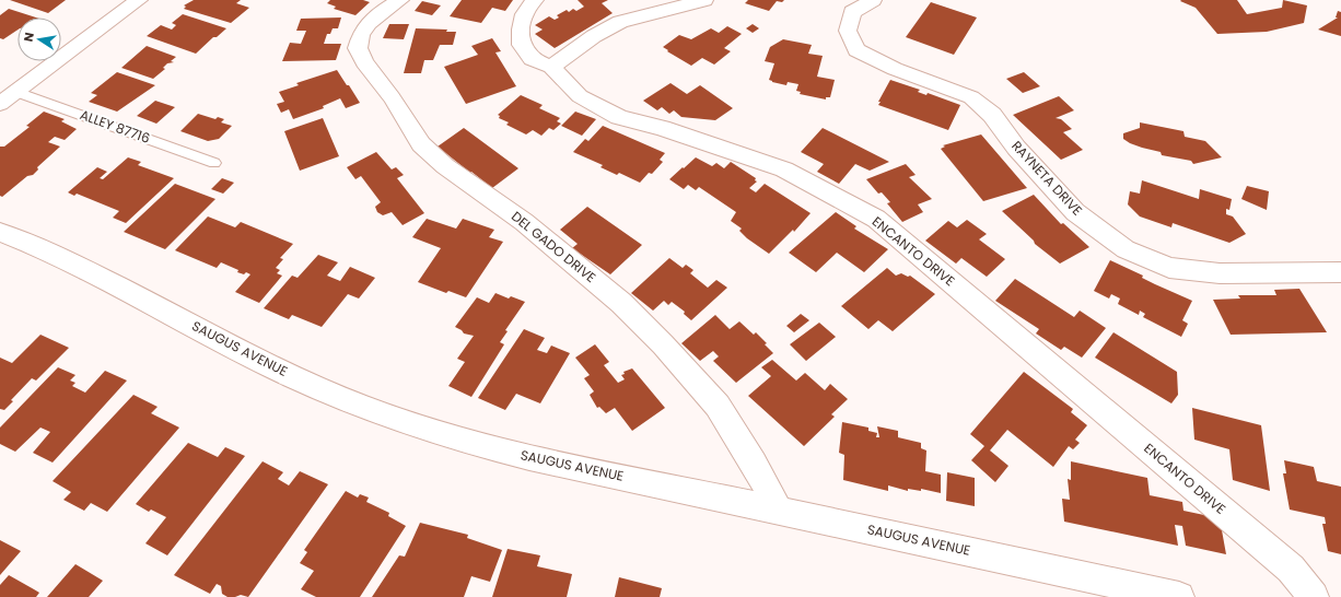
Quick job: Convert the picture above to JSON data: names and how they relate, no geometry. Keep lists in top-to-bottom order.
{
  "streets": {
    "street": [
      "RAYNETA DRIVE",
      "DEL GADO DRIVE",
      "ENCANTO DRIVE",
      "SAUGUS AVENUE"
    ],
    "lane": ["ALLEY 87716"]
  },
  "crossings": [
    ["DEL GADO DRIVE", "SAUGUS AVENUE"]
  ],
  "north": "left"
}
